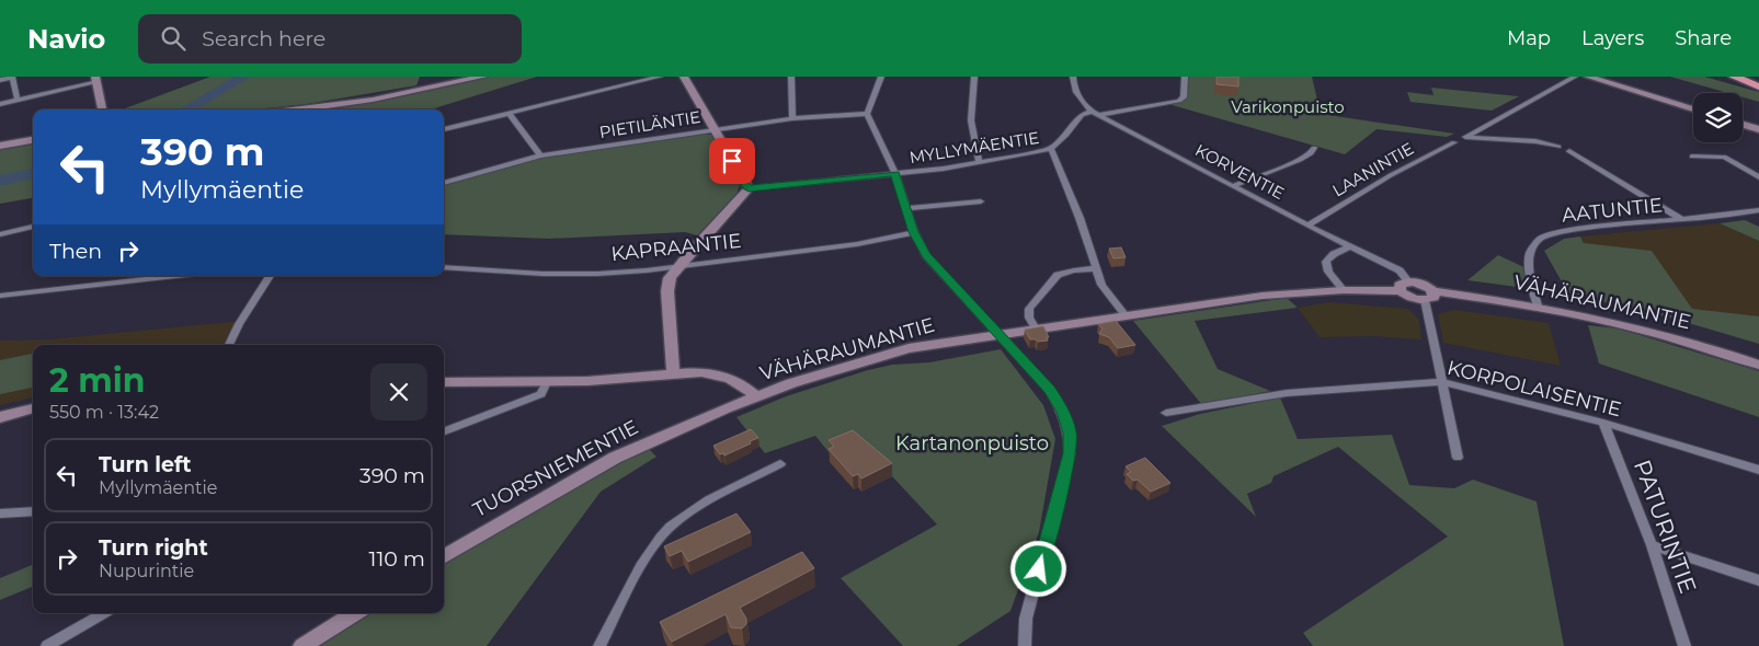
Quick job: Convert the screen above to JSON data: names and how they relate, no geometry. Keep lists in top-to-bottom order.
{
  "streets": {
    "main road": ["VÄHÄRAUMANTIE", "TUORSNIEMENTIE"],
    "street": [
      "PIETILÄNTIE",
      "MYLLYMÄENTIE",
      "LAANINTIE",
      "KORVENTIE",
      "AATUNTIE",
      "KAPRAANTIE",
      "KORPOLAISENTIE",
      "PATURINTIE"
    ]
  },
  "crossings": [
    ["MYLLYMÄENTIE", "KORVENTIE"],
    ["LAANINTIE", "KORVENTIE"],
    ["KORVENTIE", "VÄHÄRAUMANTIE"],
    ["AATUNTIE", "VÄHÄRAUMANTIE"],
    ["VÄHÄRAUMANTIE", "TUORSNIEMENTIE"],
    ["KORPOLAISENTIE", "PATURINTIE"]
  ],
  "parks": ["Varikonpuisto", "Kartanonpuisto"],
  "page": {
    "header": "Navio",
    "search": "Search here",
    "nav": ["Map", "Layers", "Share"],
    "turn": ["390 m", "Myllymäentie"],
    "then": "Then",
    "heading": ["2 min", "550 m · 13:42"],
    "list": [
      {
        "name": "Turn left",
        "note": "Myllymäentie",
        "value": "390 m"
      },
      {
        "name": "Turn right",
        "note": "Nupurintie",
        "value": "110 m"
      }
    ]
  }
}
